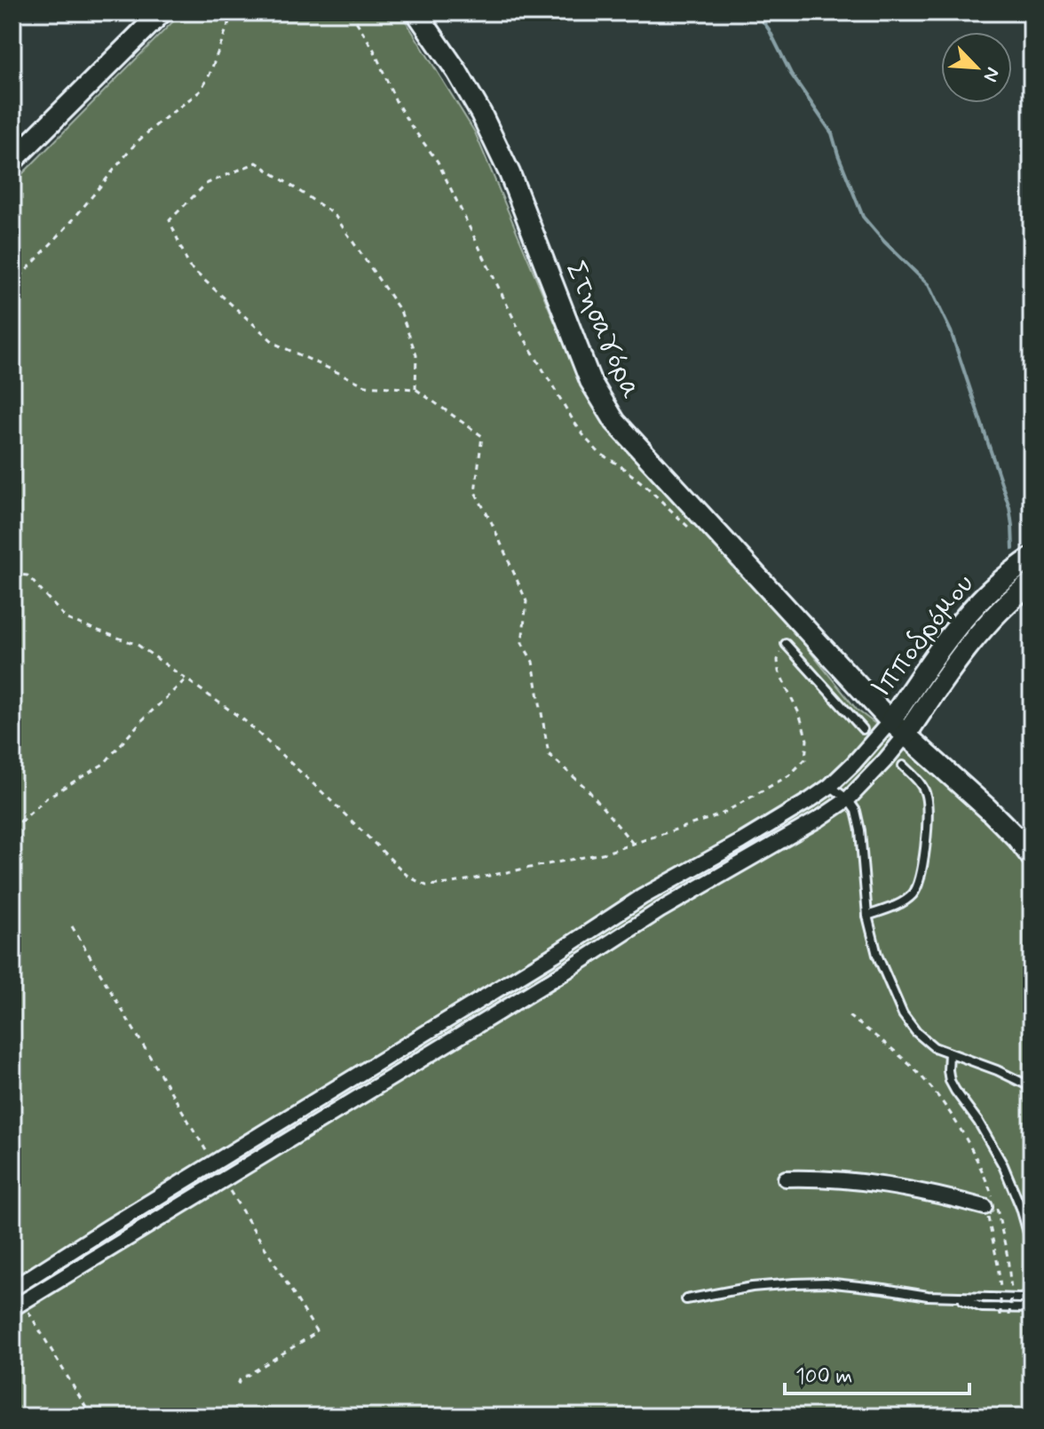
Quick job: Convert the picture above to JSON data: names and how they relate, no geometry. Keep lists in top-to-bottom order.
{
  "streets": {
    "street": ["Στησαγόρα", "Ιπποδρόμου"]
  },
  "crossings": [
    ["Στησαγόρα", "Ιπποδρόμου"]
  ],
  "scale_bar": "100 m",
  "north": "bottom right"
}
